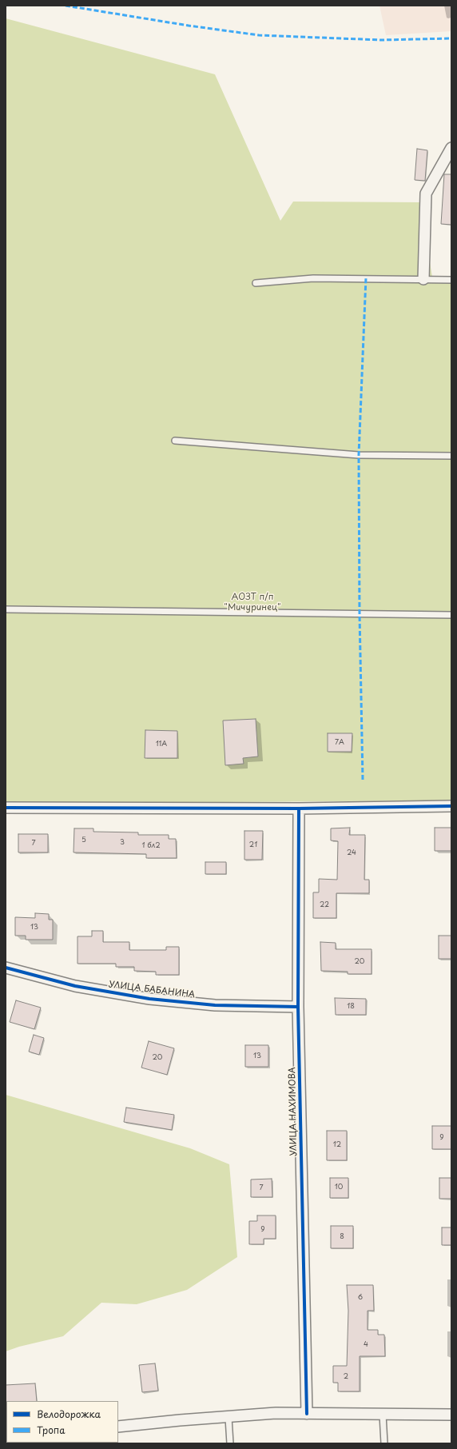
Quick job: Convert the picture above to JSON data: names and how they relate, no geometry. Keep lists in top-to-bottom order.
{
  "streets": {
    "street": ["УЛИЦА БАБАНИНА", "УЛИЦА НАХИМОВА"]
  },
  "crossings": [
    ["УЛИЦА БАБАНИНА", "УЛИЦА НАХИМОВА"]
  ],
  "parks": ["АОЗТ п/п \"Мичуринец\""],
  "house_numbers": [
    "7А",
    "11А",
    "5",
    "3",
    "7",
    "21",
    "1 бл2",
    "24",
    "22",
    "13",
    "20",
    "18",
    "13",
    "20",
    "9",
    "12",
    "10",
    "7",
    "9",
    "8",
    "6",
    "4",
    "2"
  ],
  "legend": ["Велодорожка", "Тропа"]
}
